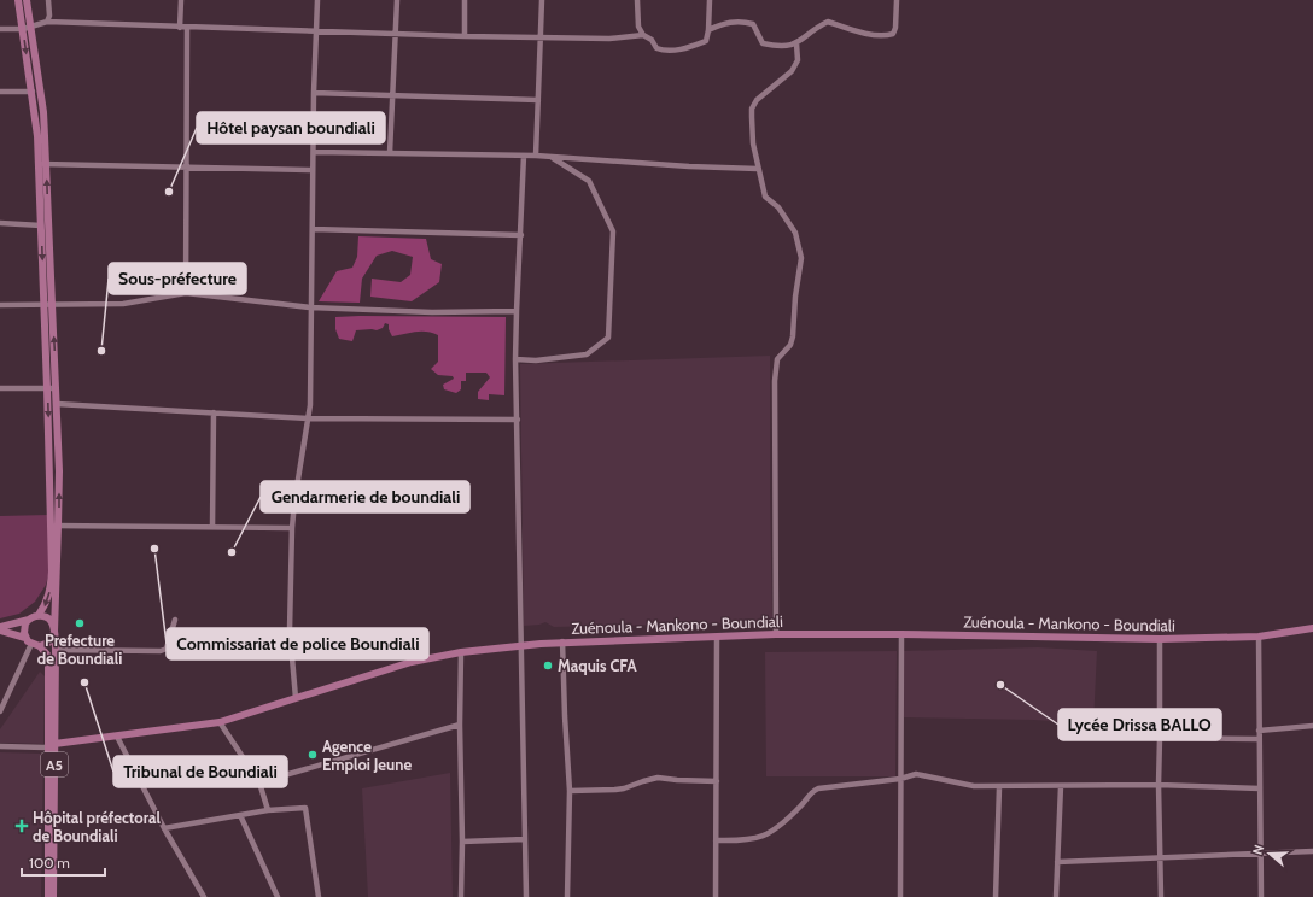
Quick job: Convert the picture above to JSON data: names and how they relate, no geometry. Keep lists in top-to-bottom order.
{
  "streets": {
    "main road": ["Zuénoula - Mankono - Boundiali", "A5"]
  },
  "crossings": [
    ["Zuénoula - Mankono - Boundiali", "A5"]
  ],
  "places": {
    "other": [
      "Hôtel paysan boundiali",
      "Sous-préfecture",
      "Commissariat de police Boundiali",
      "Gendarmerie de boundiali",
      "Prefecture de Boundiali",
      "Maquis CFA",
      "Tribunal de Boundiali",
      "Lycée Drissa BALLO",
      "Agence Emploi Jeune"
    ],
    "health": ["Hôpital préfectoral de Boundiali"]
  },
  "scale_bar": "100 m",
  "north": "left"
}
